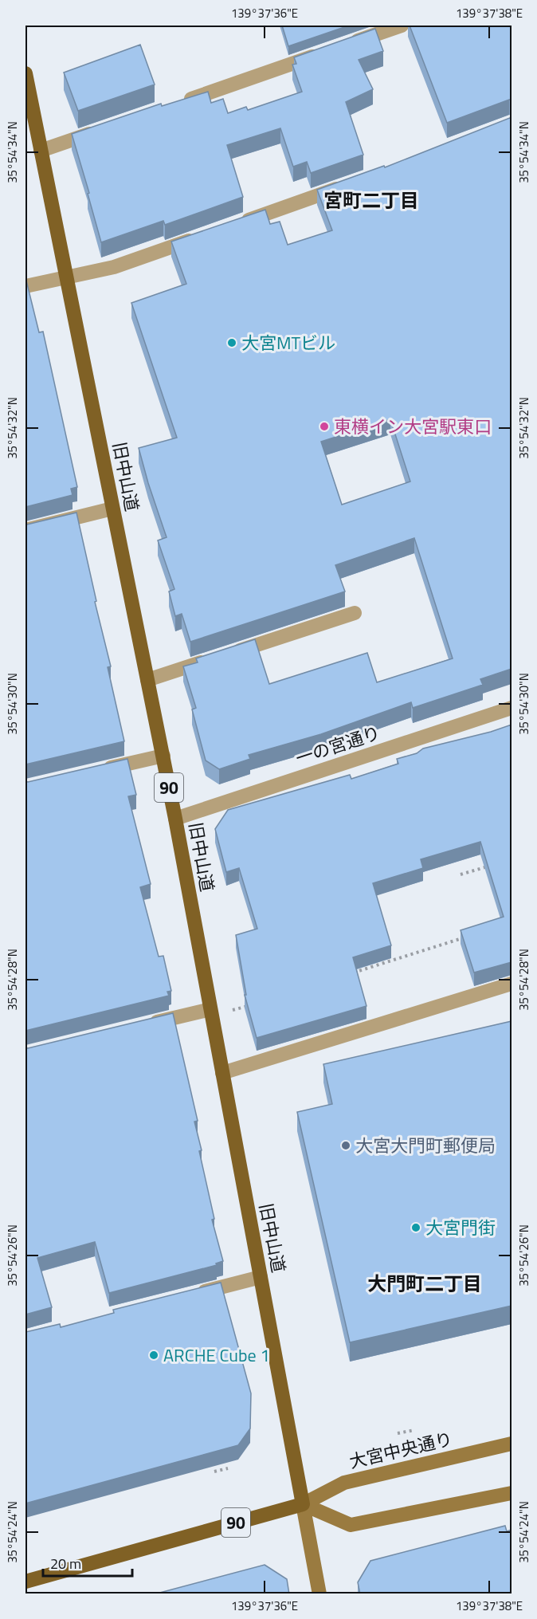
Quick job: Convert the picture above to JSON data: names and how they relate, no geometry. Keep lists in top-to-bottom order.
{
  "streets": {
    "main road": ["旧中山道", "90", "大宮中央通り"],
    "street": ["一の宮通り"]
  },
  "crossings": [
    ["旧中山道", "一の宮通り"],
    ["旧中山道", "大宮中央通り"]
  ],
  "districts": ["宮町二丁目", "大門町二丁目"],
  "places": [
    "大宮MTビル",
    "東横イン大宮駅東口",
    "大宮大門町郵便局",
    "大宮門街",
    "ARCHE Cube 1"
  ],
  "scale_bar": "20 m",
  "coordinates": [
    "139°37'36\"E",
    "139°37'38\"E",
    "35°54'34\"N",
    "35°54'32\"N",
    "35°54'30\"N",
    "35°54'28\"N",
    "35°54'26\"N",
    "35°54'24\"N"
  ]
}
